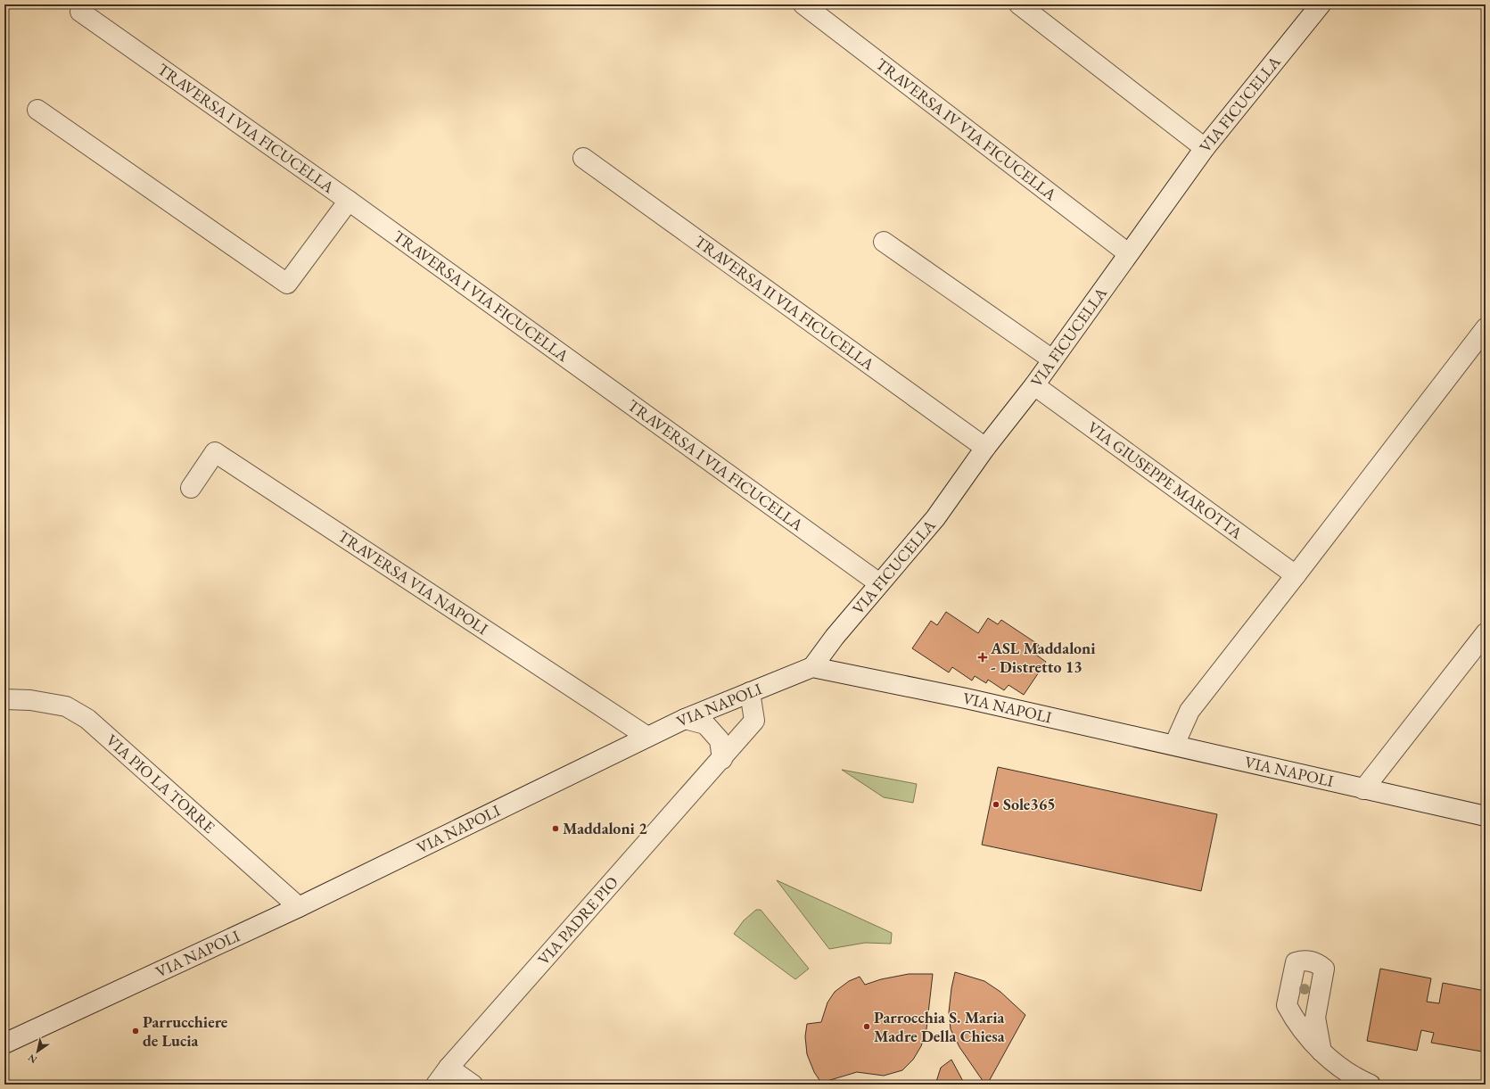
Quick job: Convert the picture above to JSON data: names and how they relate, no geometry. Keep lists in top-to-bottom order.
{
  "streets": {
    "street": [
      "VIA FICUCELLA",
      "TRAVERSA I VIA FICUCELLA",
      "TRAVERSA IV VIA FICUCELLA",
      "TRAVERSA II VIA FICUCELLA",
      "VIA GIUSEPPE MAROTTA",
      "TRAVERSA VIA NAPOLI",
      "VIA NAPOLI",
      "VIA PIO LA TORRE",
      "VIA PADRE PIO"
    ]
  },
  "crossings": [
    ["VIA FICUCELLA", "TRAVERSA I VIA FICUCELLA"],
    ["VIA FICUCELLA", "TRAVERSA IV VIA FICUCELLA"],
    ["VIA FICUCELLA", "TRAVERSA II VIA FICUCELLA"],
    ["VIA FICUCELLA", "VIA GIUSEPPE MAROTTA"],
    ["VIA FICUCELLA", "VIA NAPOLI"],
    ["TRAVERSA VIA NAPOLI", "VIA NAPOLI"],
    ["VIA NAPOLI", "VIA PIO LA TORRE"],
    ["VIA NAPOLI", "VIA PADRE PIO"]
  ],
  "places": {
    "health": ["ASL Maddaloni - Distretto 13"],
    "other": [
      "Sole365",
      "Maddaloni 2",
      "Parrocchia S. Maria Madre Della Chiesa",
      "Parrucchiere de Lucia"
    ]
  },
  "north": "bottom left"
}
